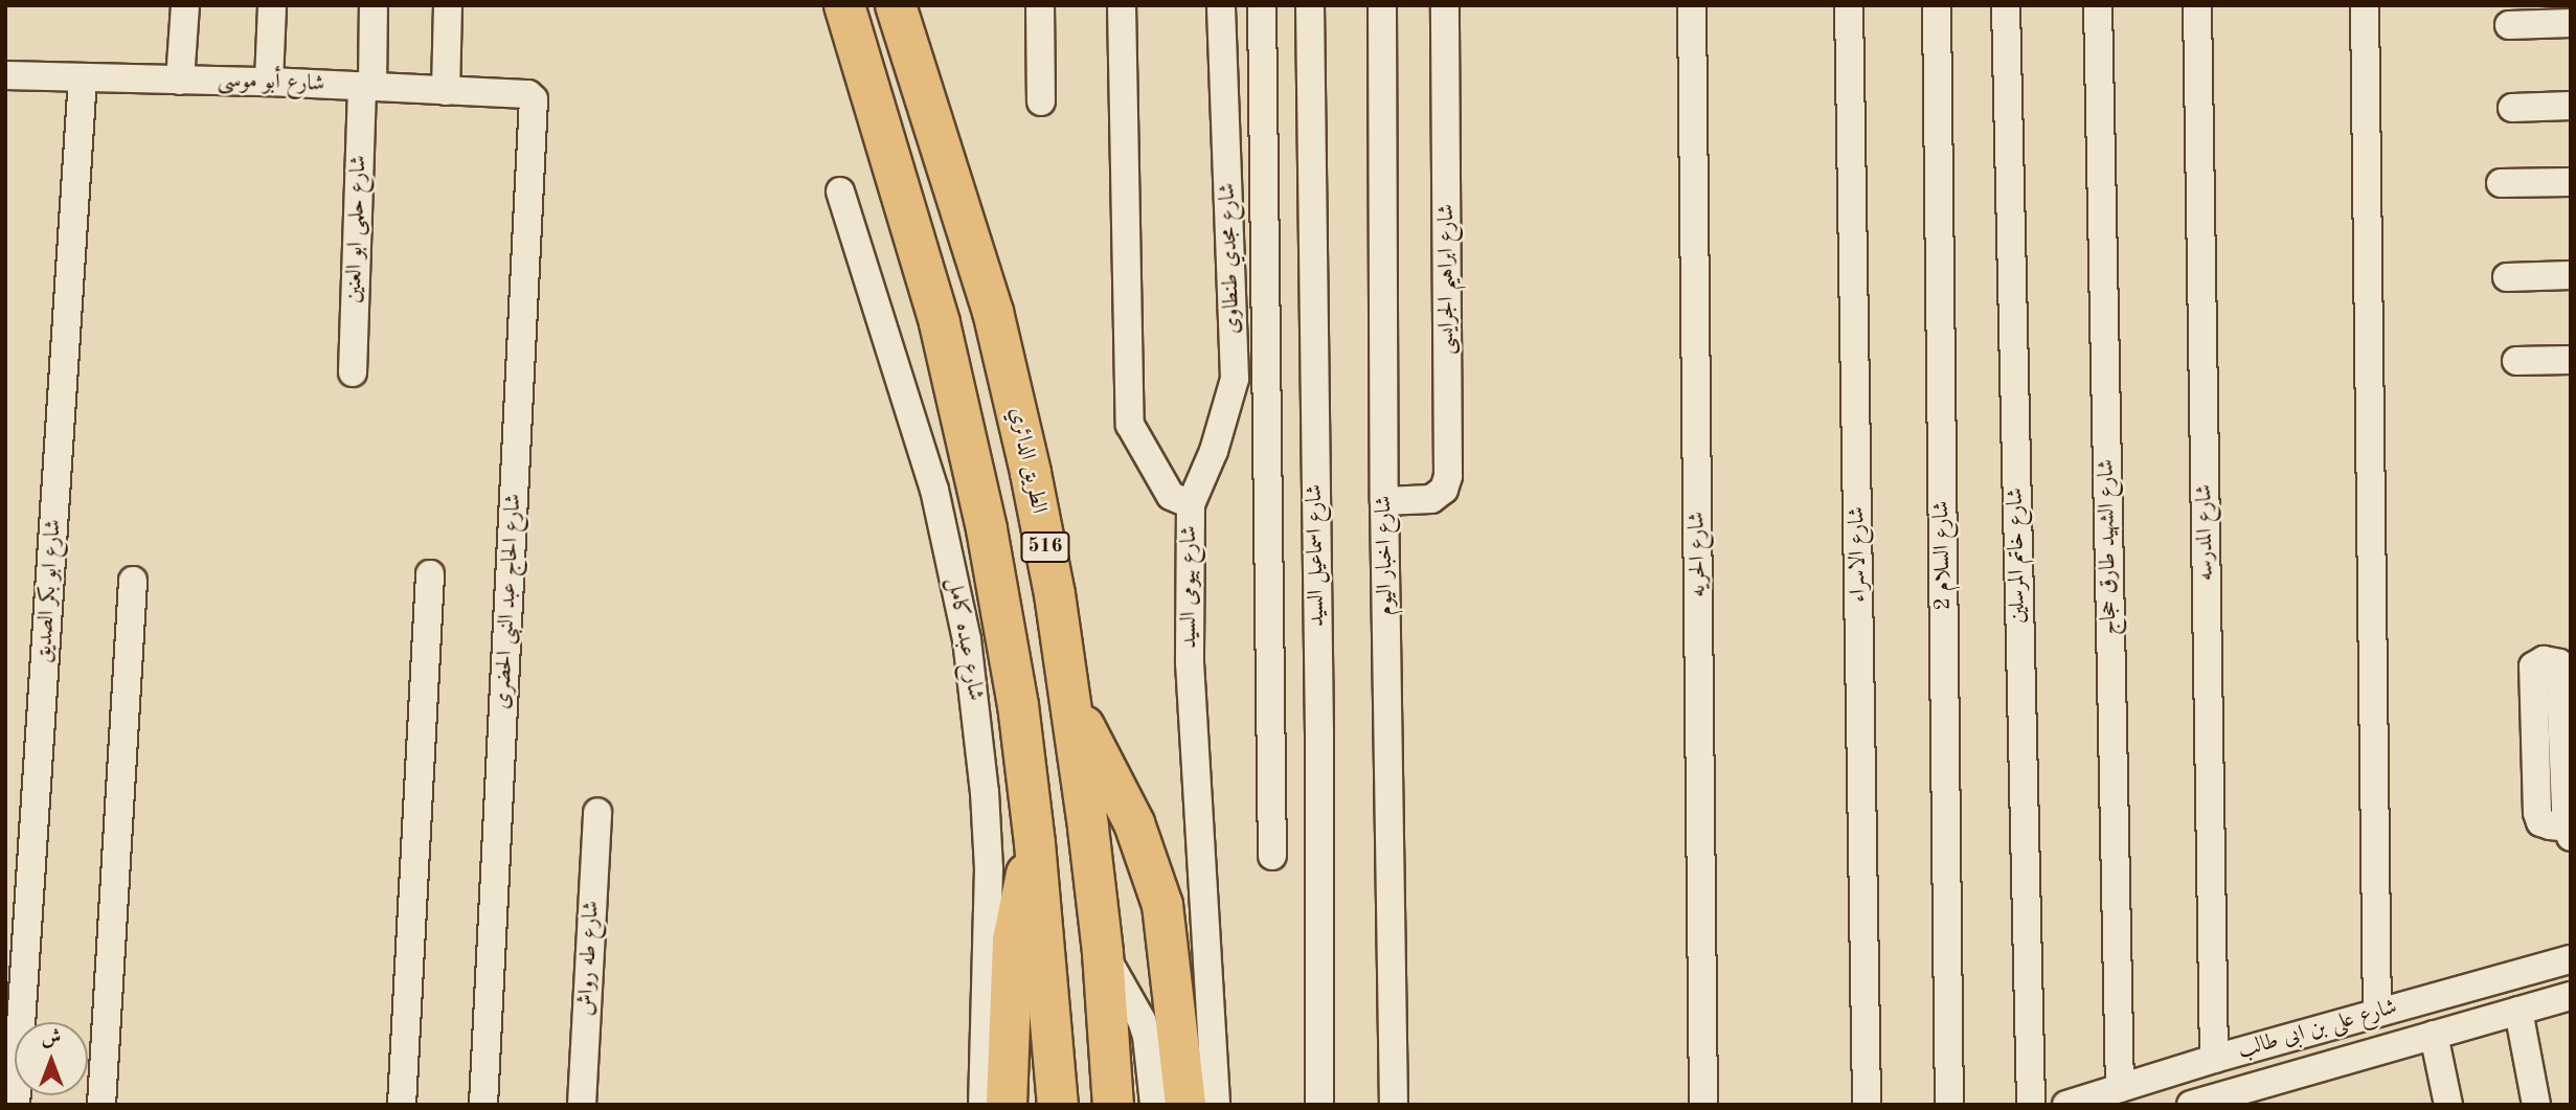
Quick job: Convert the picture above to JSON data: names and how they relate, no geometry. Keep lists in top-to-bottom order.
{
  "streets": {
    "highway": ["الطريق الدائري", "516"],
    "street": [
      "شارع أبو موسى",
      "شارع حلمى ابو العنين",
      "شارع مجدي طنطاوى",
      "شارع ابراهيم الجرايسى",
      "شارع المدرسه",
      "شارع الشهيد طارق حجاج",
      "شارع الحريه",
      "شارع الاسراء",
      "شارع اسماعيل السيد",
      "شارع اخبار اليوم",
      "شارع السلام 2",
      "شارع خاتم المرسلين",
      "شارع بيومى السيد",
      "شارع ابو بكر الصديق",
      "شارع الحاج عبد النبى الحضرى",
      "شارع عبده كامل",
      "شارع طه رواش",
      "شارع على بن ابى طالب"
    ]
  },
  "crossings": [
    ["شارع أبو موسى", "شارع حلمى ابو العنين"],
    ["شارع أبو موسى", "شارع ابو بكر الصديق"],
    ["شارع أبو موسى", "شارع الحاج عبد النبى الحضرى"],
    ["شارع مجدي طنطاوى", "شارع بيومى السيد"],
    ["شارع ابراهيم الجرايسى", "شارع اخبار اليوم"],
    ["شارع المدرسه", "شارع على بن ابى طالب"],
    ["شارع الشهيد طارق حجاج", "شارع على بن ابى طالب"]
  ],
  "north": "top"
}
